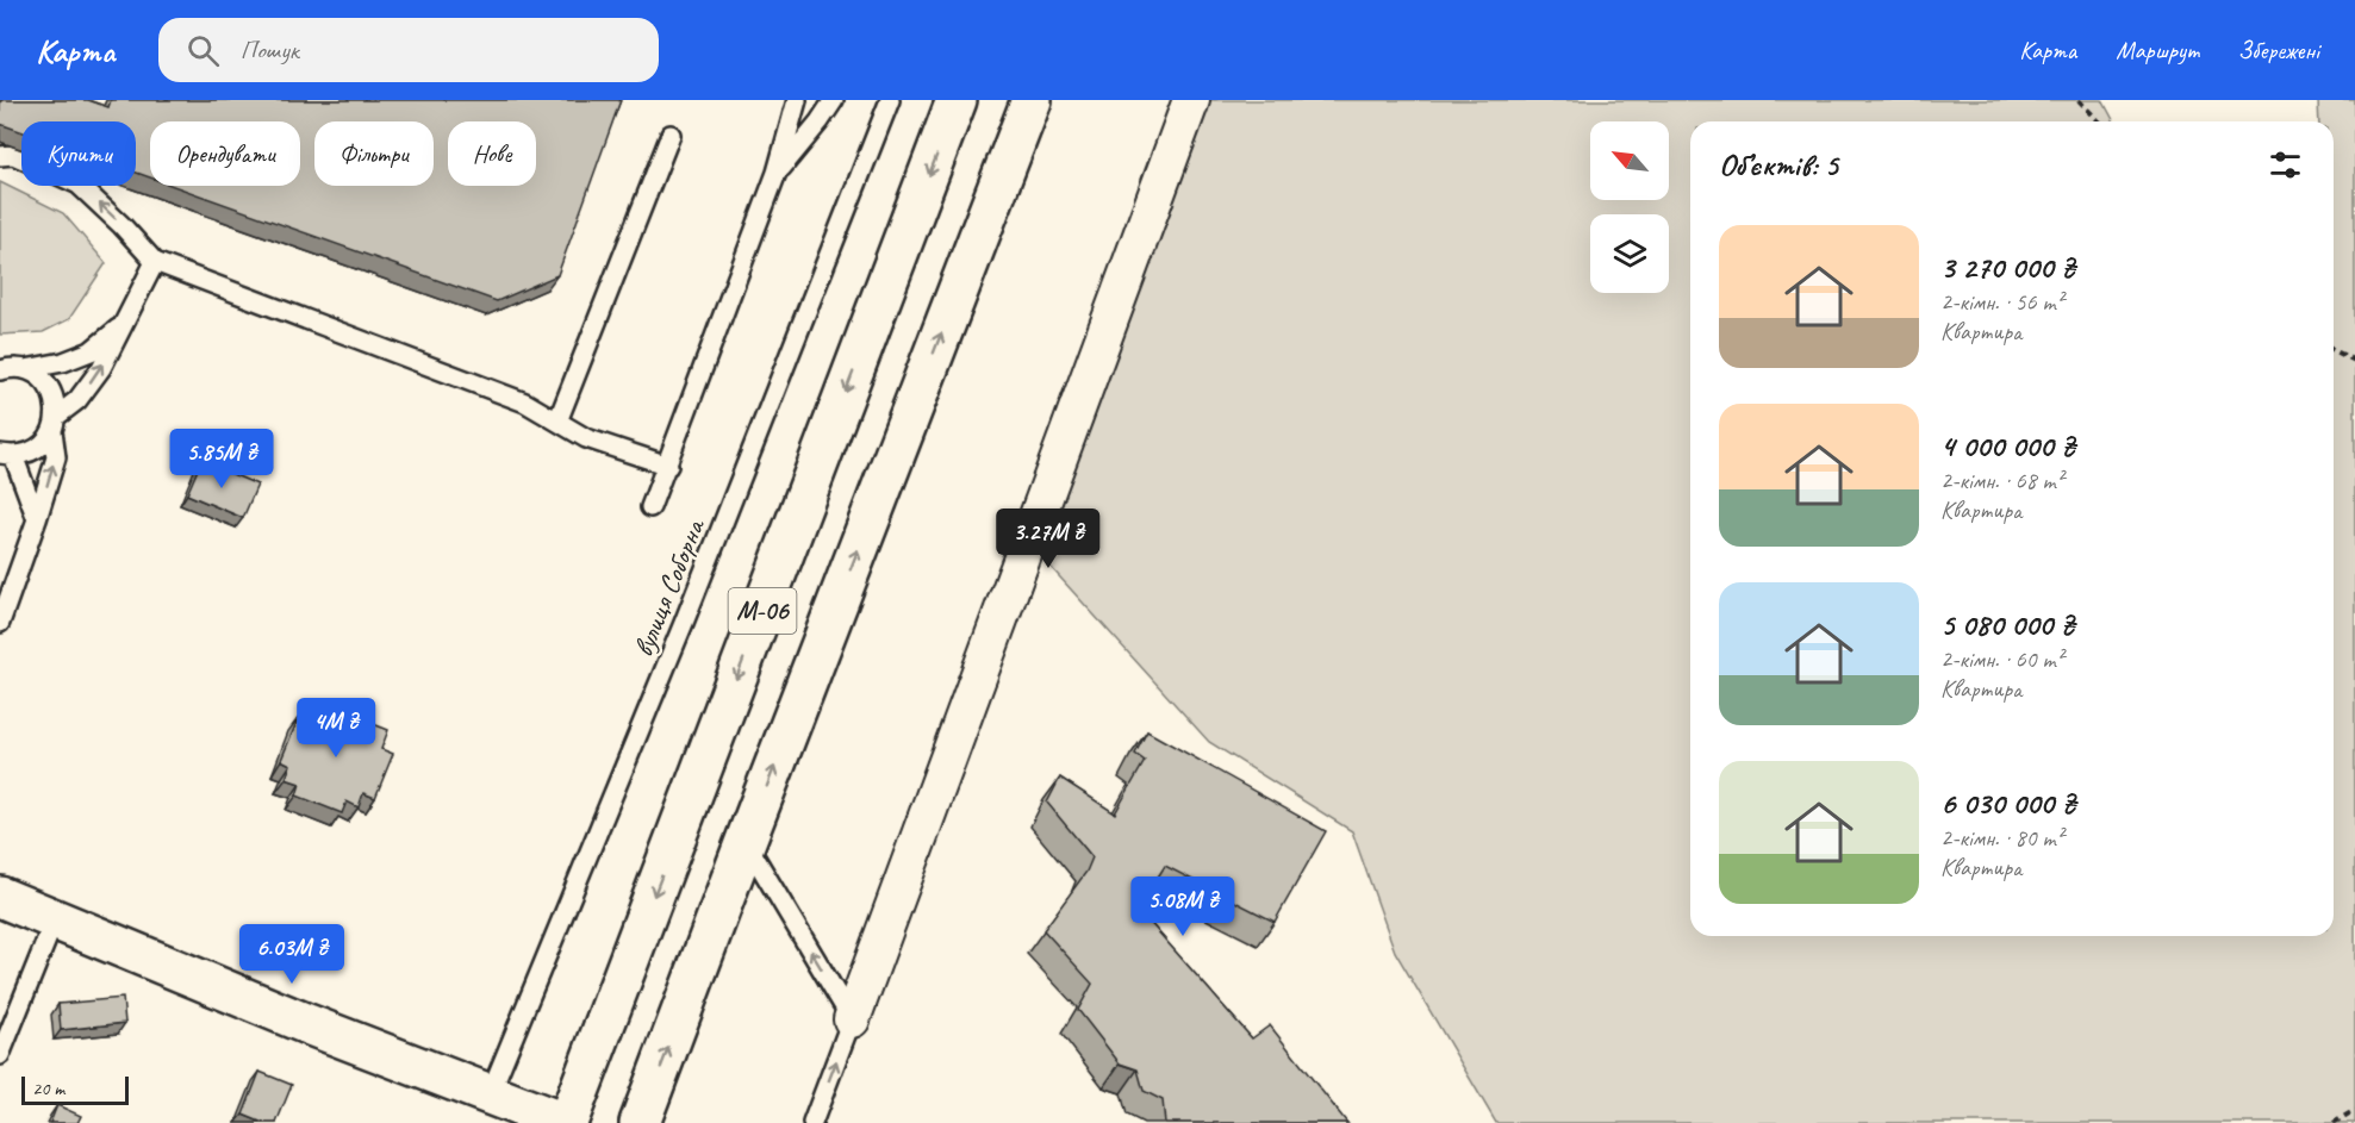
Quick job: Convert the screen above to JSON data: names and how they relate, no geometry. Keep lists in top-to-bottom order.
{
  "streets": {
    "main road": ["М-06"],
    "lane": ["вулиця Соборна"]
  },
  "scale_bar": "20 m",
  "north": "top left",
  "page": {
    "header": "Карта",
    "search": "Пошук",
    "nav": ["Карта", "Маршрут", "Збережені"],
    "chip": [
      "Купити",
      "Орендувати",
      "Фільтри",
      "Нове"
    ],
    "heading": "Об’єктів: 5",
    "list": [
      {
        "name": "3 270 000 ₴",
        "note": "2-кімн. · 56 m² · Квартира"
      },
      {
        "name": "4 000 000 ₴",
        "note": "2-кімн. · 68 m² · Квартира"
      },
      {
        "name": "5 080 000 ₴",
        "note": "2-кімн. · 60 m² · Квартира"
      },
      {
        "name": "6 030 000 ₴",
        "note": "2-кімн. · 80 m² · Квартира"
      }
    ],
    "price": [
      "5.85M ₴",
      "3.27M ₴",
      "4M ₴",
      "5.08M ₴",
      "6.03M ₴"
    ],
    "scale": "20 m"
  }
}
